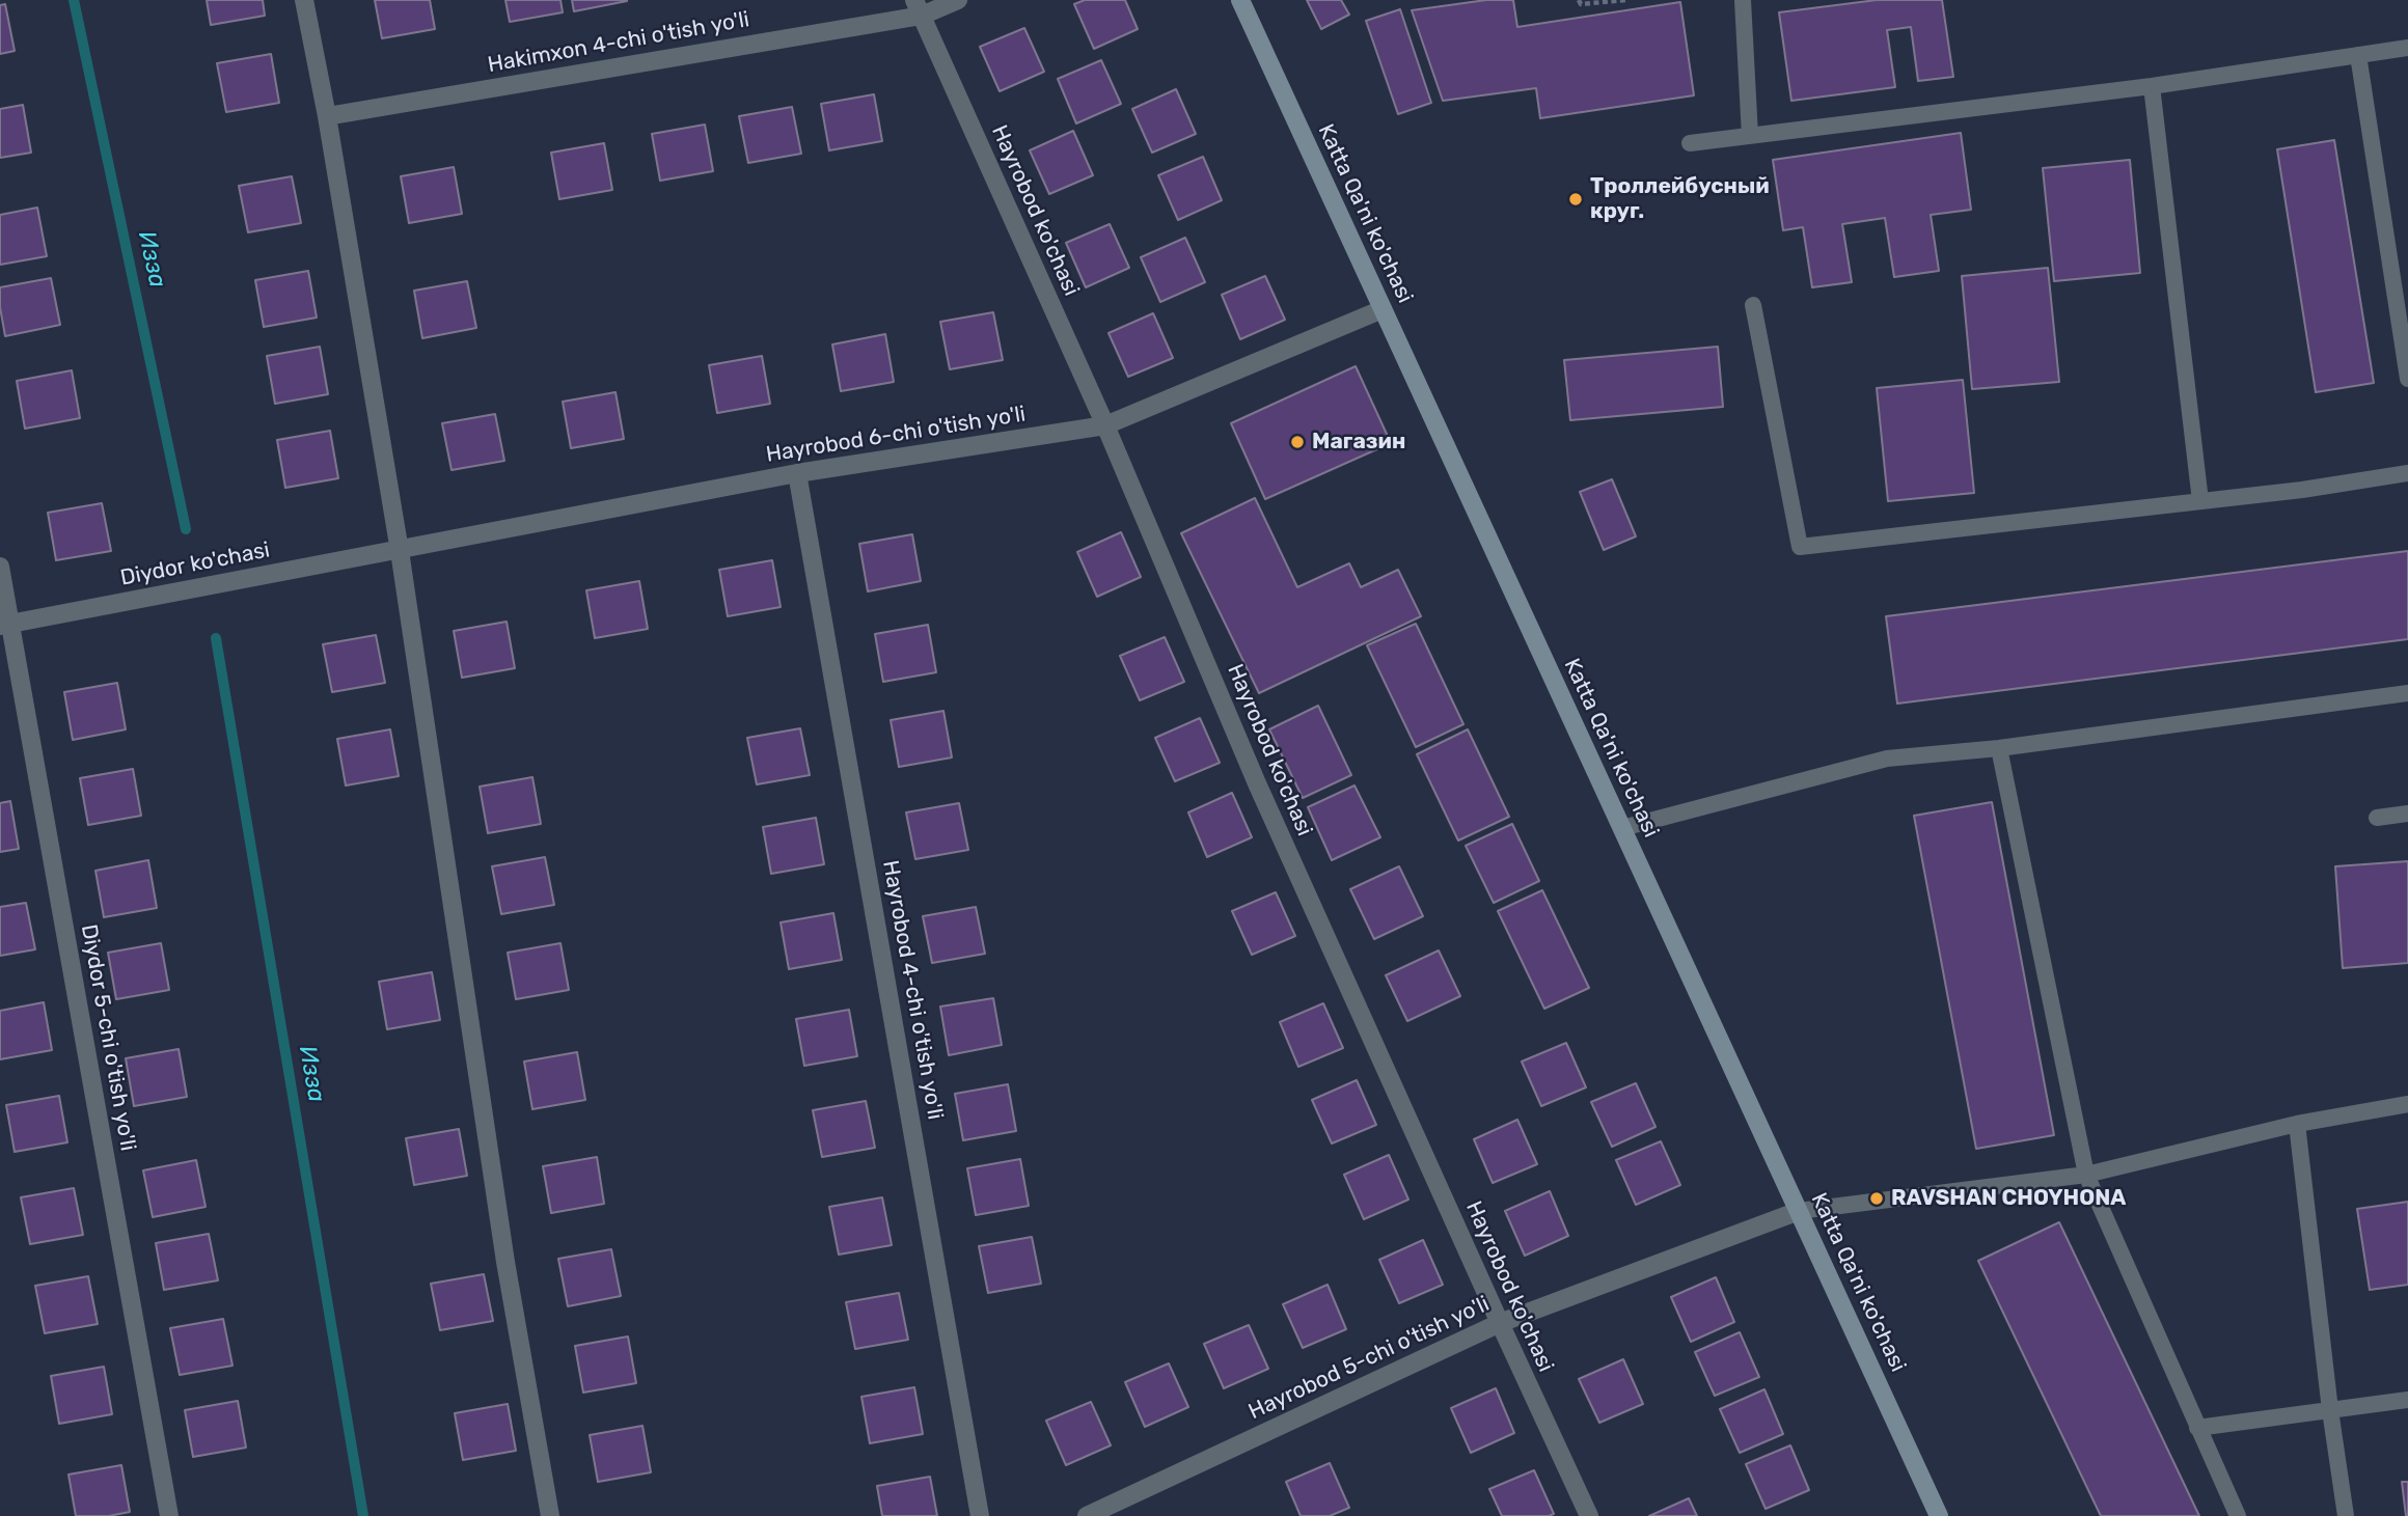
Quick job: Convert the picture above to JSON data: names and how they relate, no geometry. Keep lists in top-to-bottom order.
{
  "streets": {
    "main road": ["Katta Qa'ni ko'chasi"],
    "street": [
      "Hakimxon 4-chi o'tish yo'li",
      "Hayrobod ko'chasi",
      "Hayrobod 6-chi o'tish yo'li",
      "Diydor ko'chasi",
      "Hayrobod 4-chi o'tish yo'li",
      "Diydor 5-chi o'tish yo'li",
      "Hayrobod 5-chi o'tish yo'li"
    ]
  },
  "crossings": [
    ["Hakimxon 4-chi o'tish yo'li", "Hayrobod ko'chasi"],
    ["Hayrobod ko'chasi", "Hayrobod 6-chi o'tish yo'li"],
    ["Hayrobod ko'chasi", "Hayrobod 5-chi o'tish yo'li"],
    ["Katta Qa'ni ko'chasi", "Hayrobod 6-chi o'tish yo'li"],
    ["Katta Qa'ni ko'chasi", "Hayrobod 5-chi o'tish yo'li"],
    ["Hayrobod 6-chi o'tish yo'li", "Diydor ko'chasi"],
    ["Hayrobod 6-chi o'tish yo'li", "Hayrobod 4-chi o'tish yo'li"],
    ["Diydor ko'chasi", "Diydor 5-chi o'tish yo'li"]
  ],
  "water": ["Изза"],
  "places": ["Троллейбусный круг.", "Магазин", "RAVSHAN CHOYHONA"]
}
